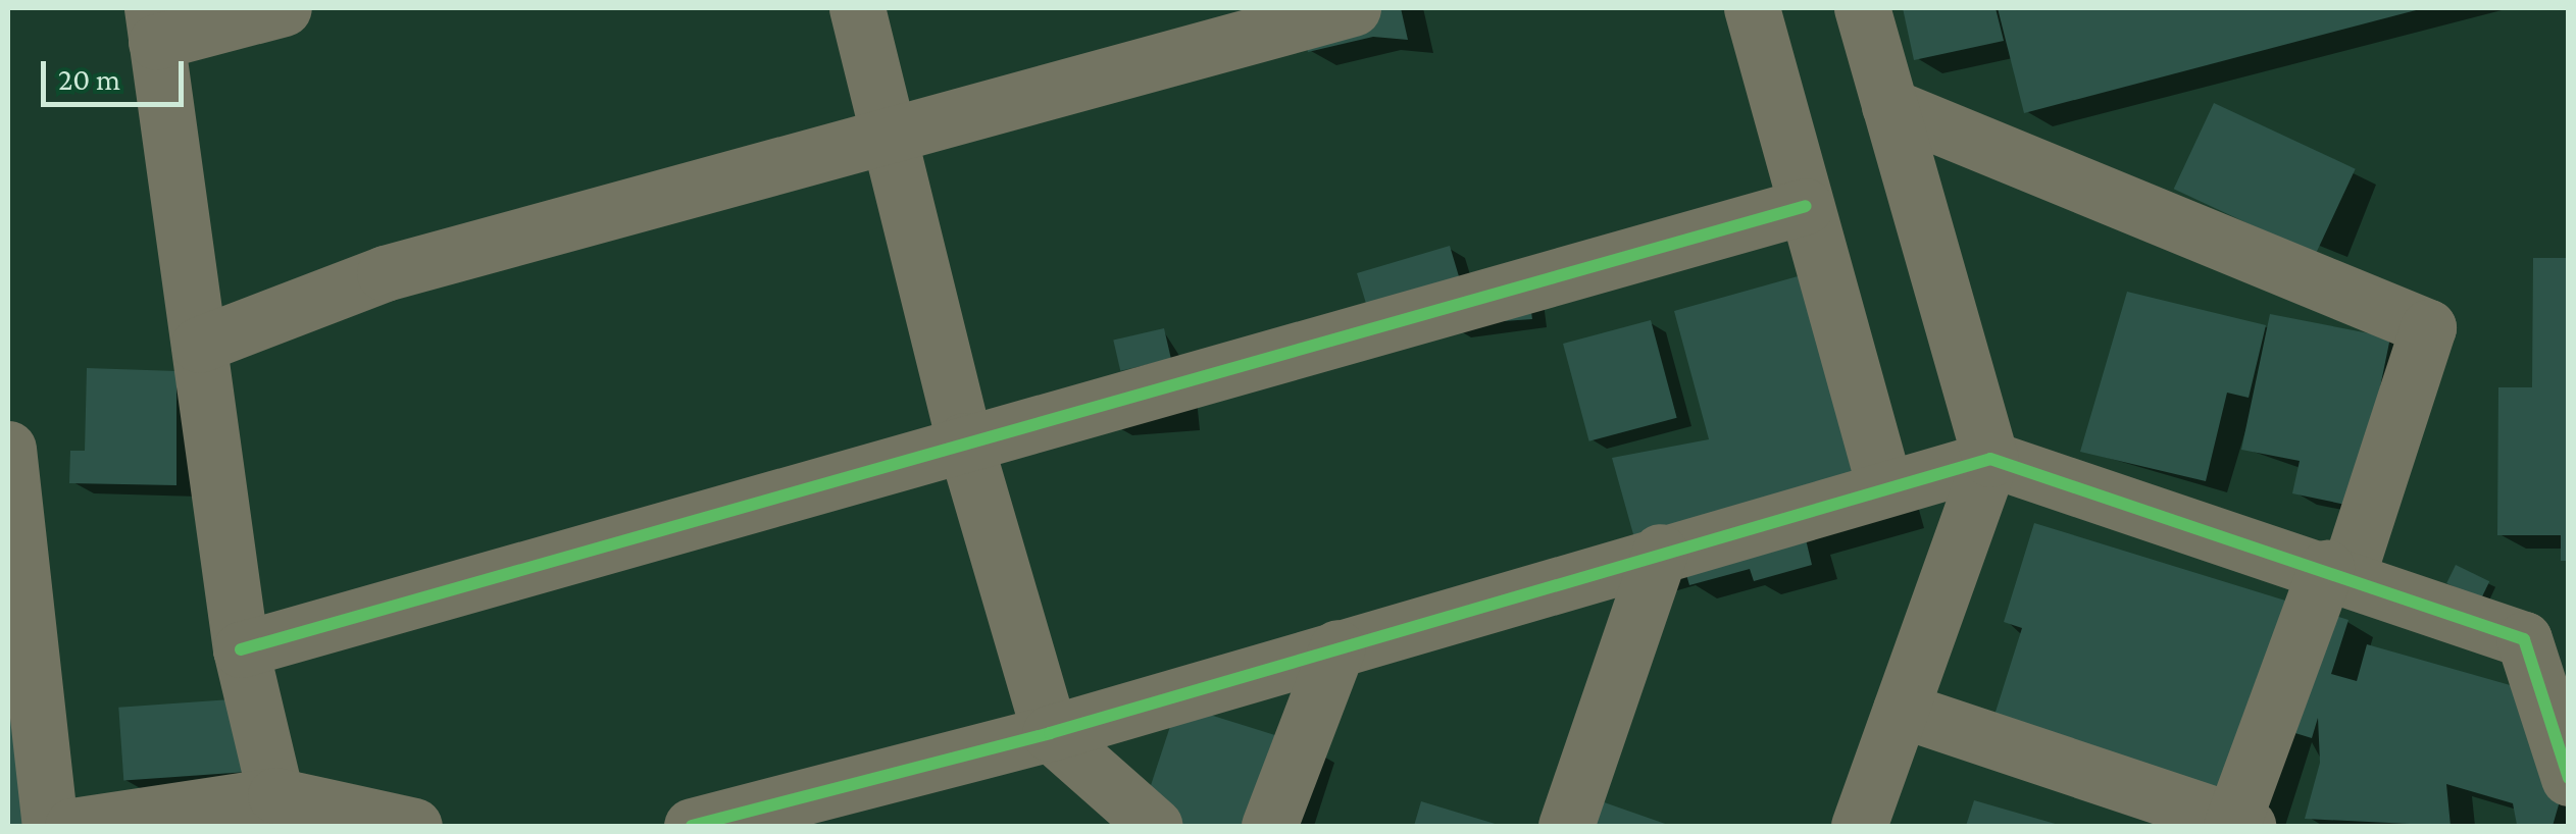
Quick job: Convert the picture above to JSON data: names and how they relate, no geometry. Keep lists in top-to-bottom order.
{
  "scale_bar": "20 m"
}
